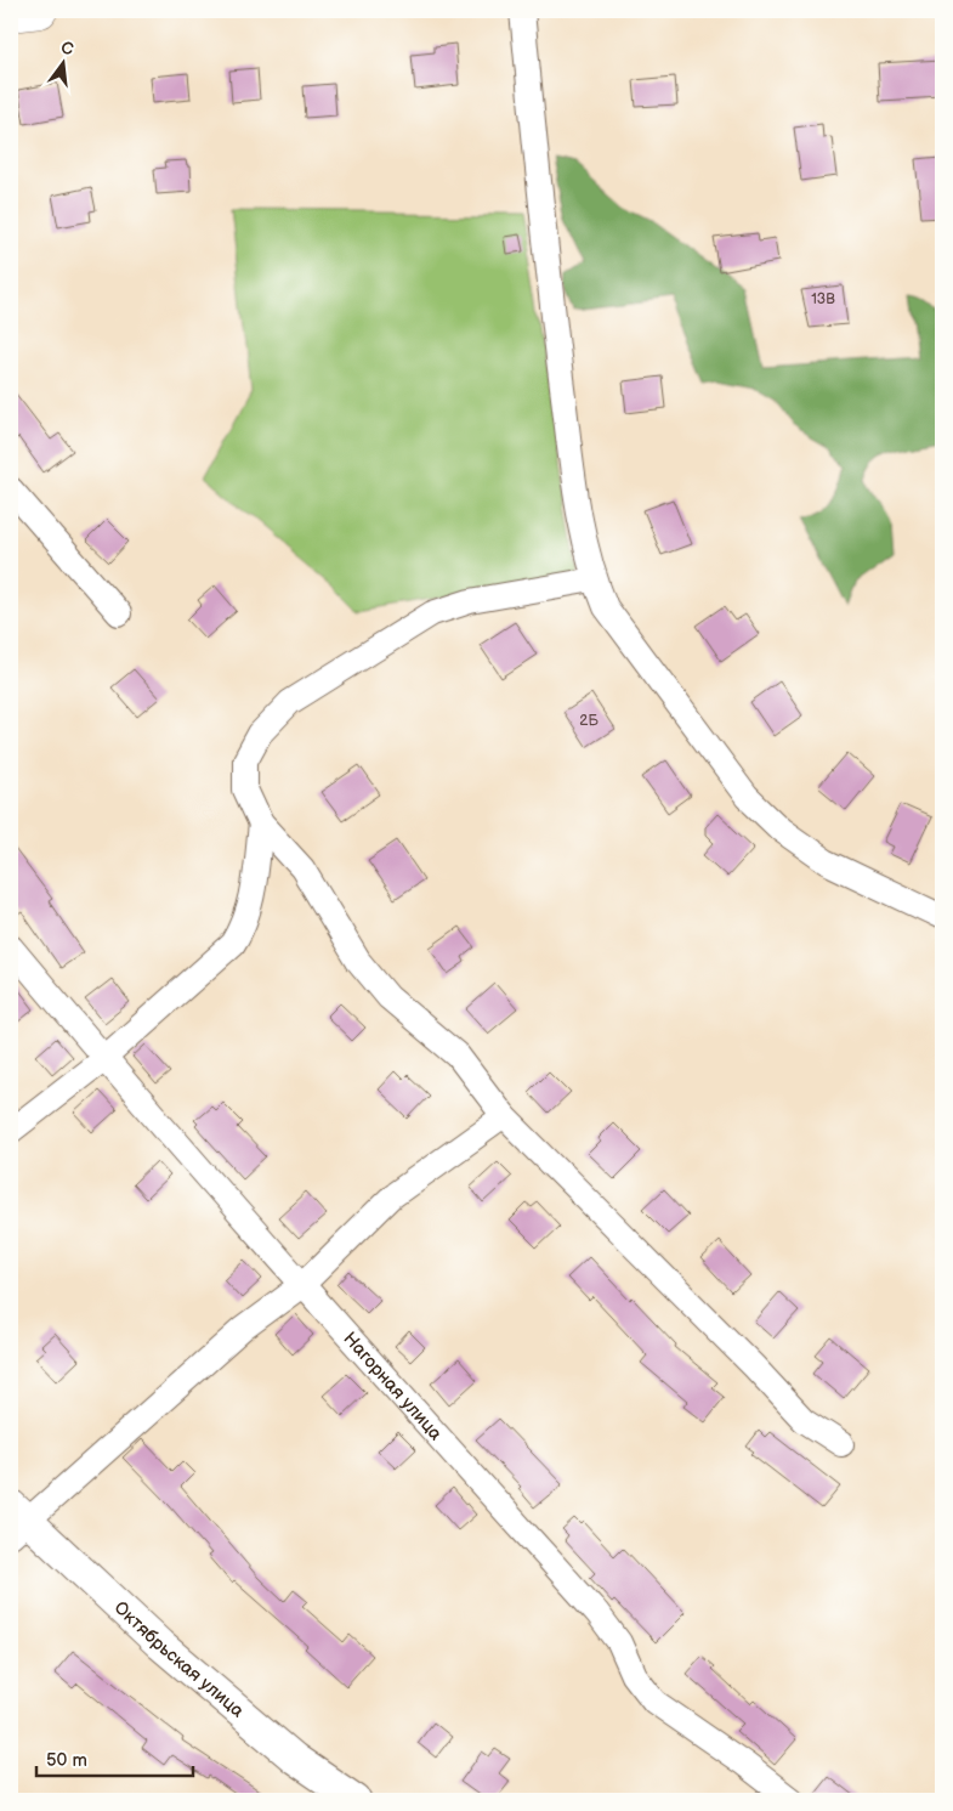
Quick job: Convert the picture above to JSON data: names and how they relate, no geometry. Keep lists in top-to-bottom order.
{
  "streets": {
    "street": ["Нагорная улица", "Октябрьская улица"]
  },
  "house_numbers": ["13В", "2Б"],
  "scale_bar": "50 m",
  "north": "top"
}
